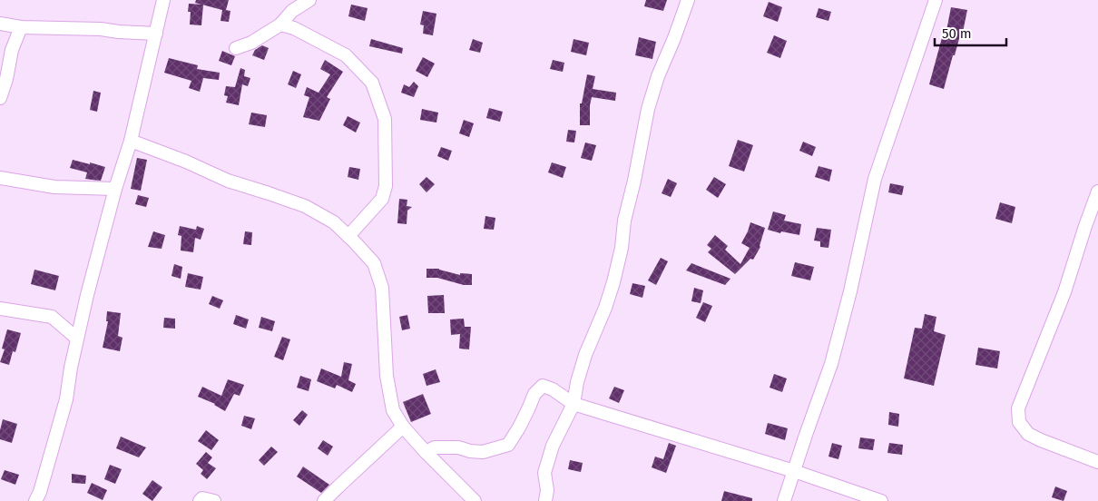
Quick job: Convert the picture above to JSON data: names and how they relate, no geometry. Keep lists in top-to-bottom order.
{
  "scale_bar": "50 m"
}
